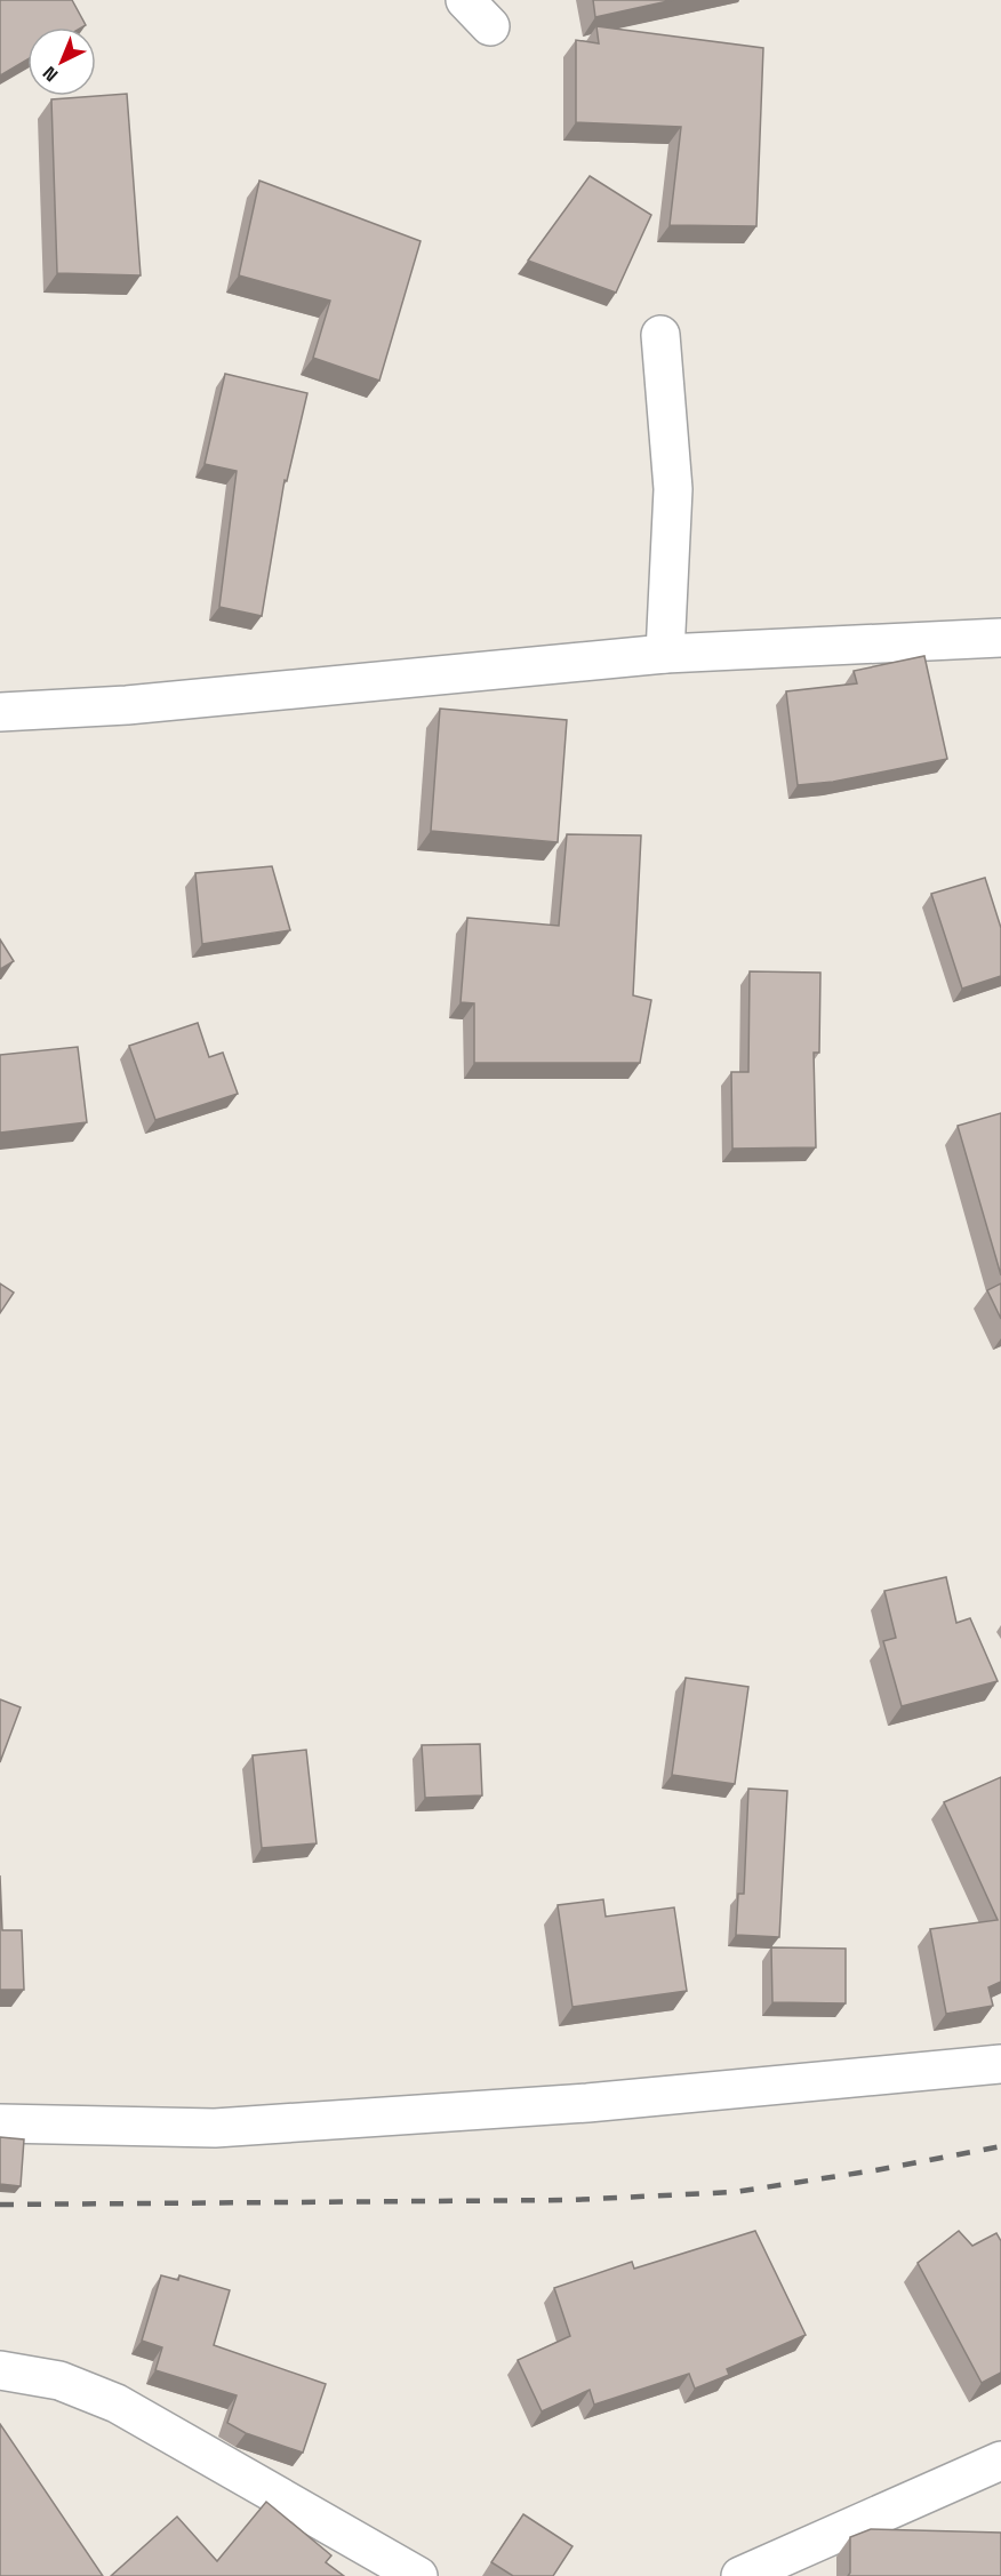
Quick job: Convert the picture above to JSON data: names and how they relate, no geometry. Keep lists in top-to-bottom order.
{
  "north": "bottom left"
}
